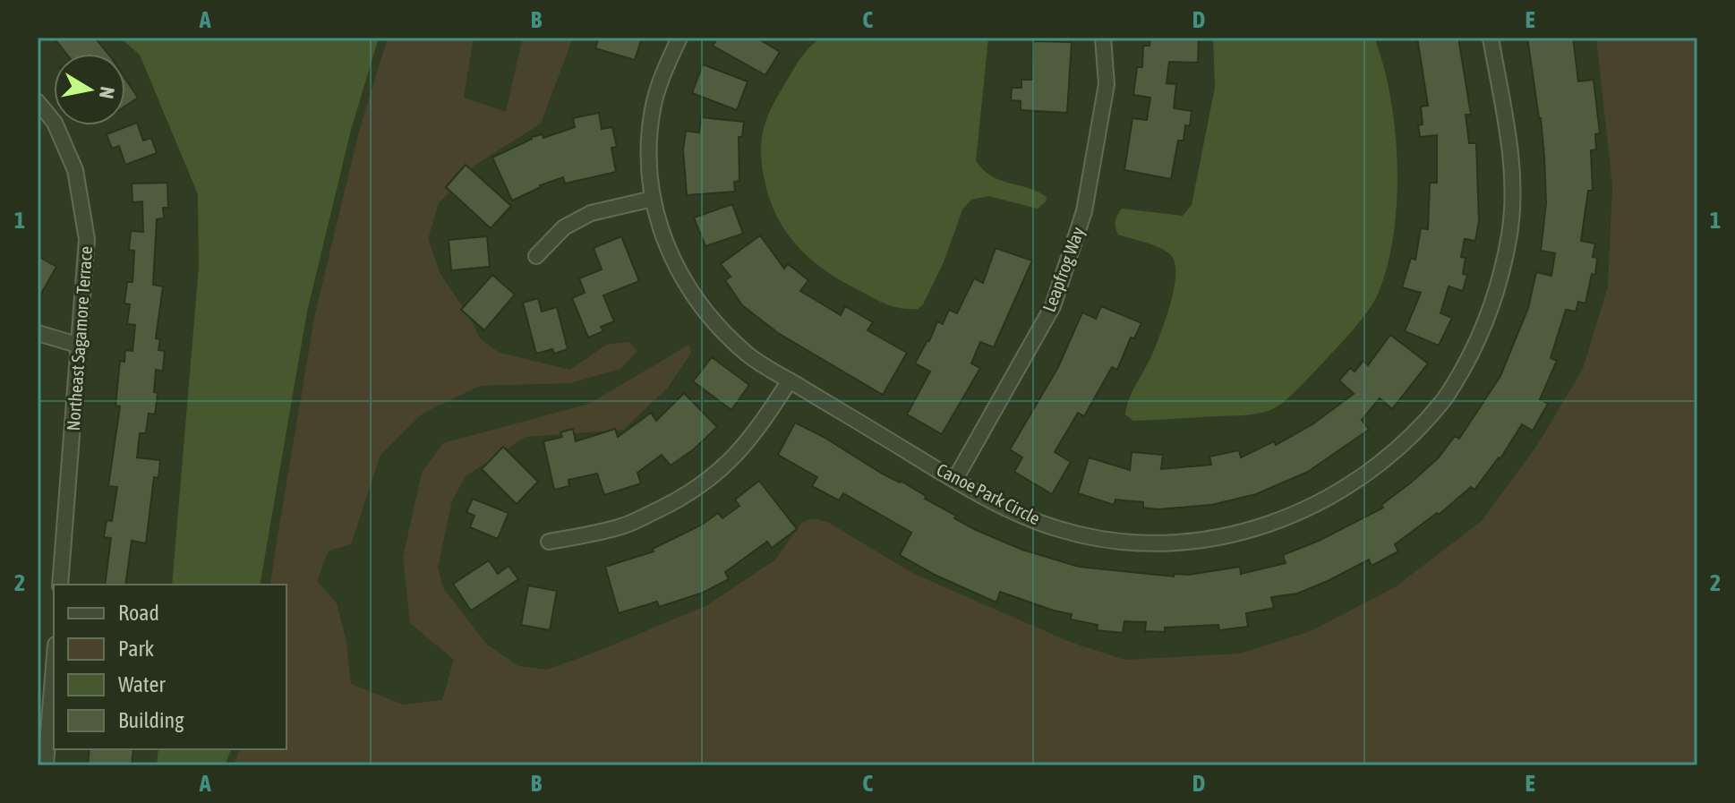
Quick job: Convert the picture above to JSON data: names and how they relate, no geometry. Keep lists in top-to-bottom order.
{
  "streets": {
    "street": ["Leapfrog Way", "Northeast Sagamore Terrace", "Canoe Park Circle"]
  },
  "crossings": [
    ["Leapfrog Way", "Canoe Park Circle"]
  ],
  "legend": [
    "Road",
    "Park",
    "Water",
    "Building"
  ],
  "north": "right",
  "grid": {
    "columns": [
      "A",
      "B",
      "C",
      "D",
      "E"
    ],
    "rows": ["1", "2"]
  }
}
